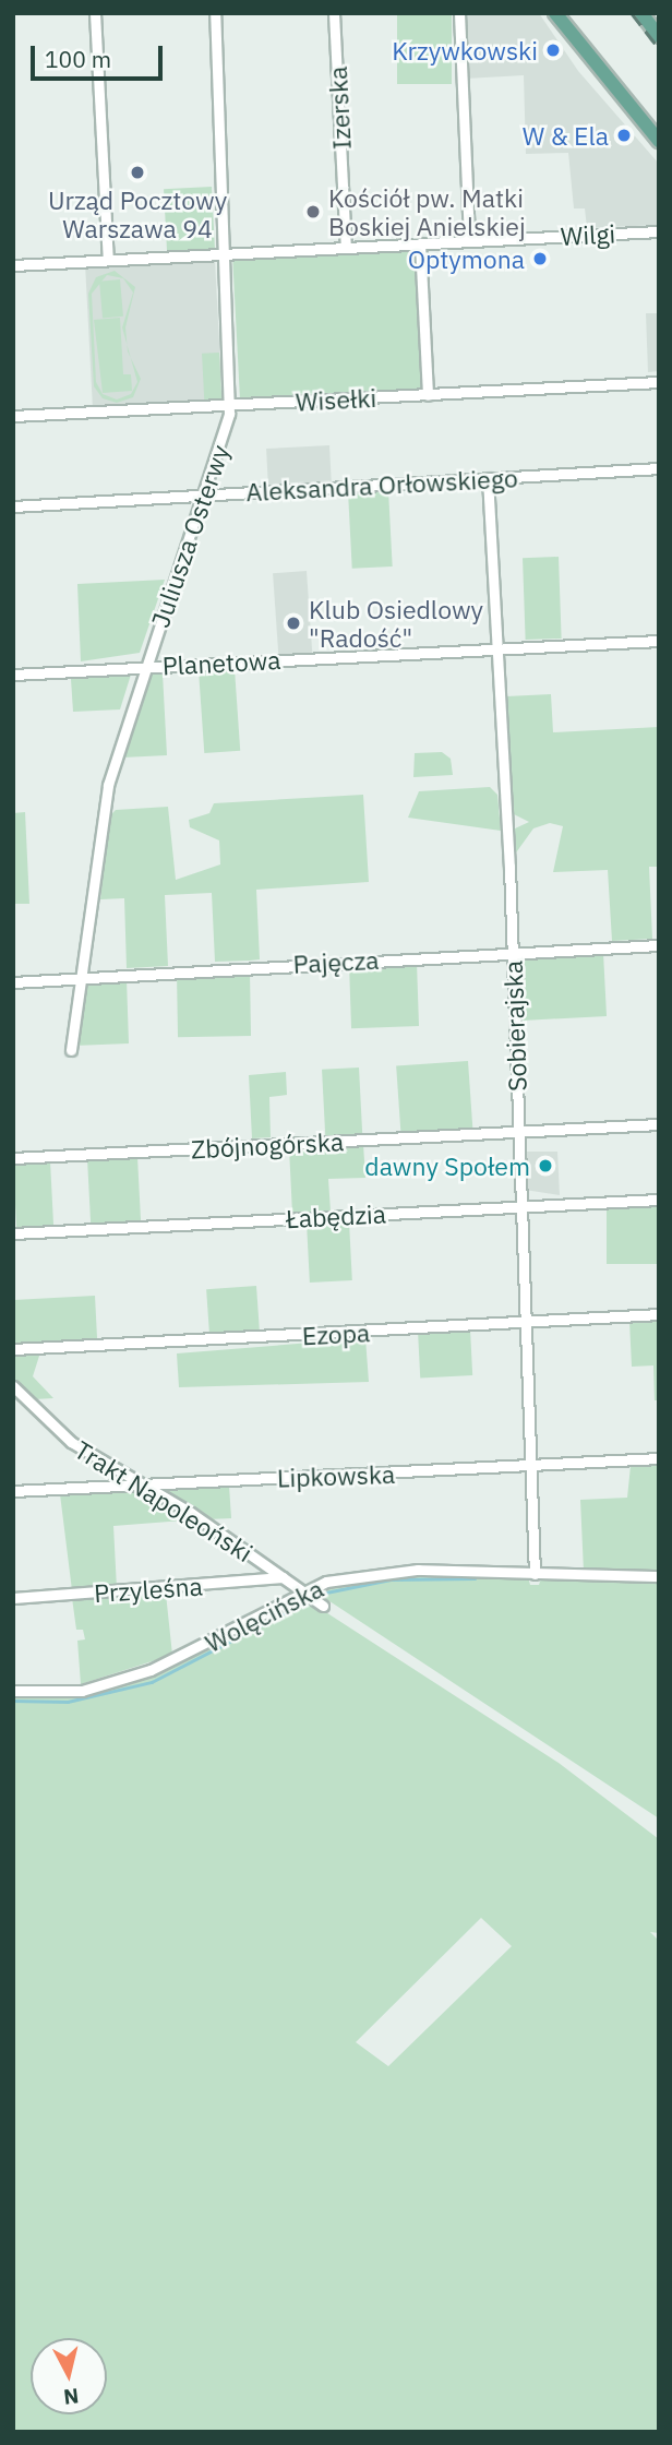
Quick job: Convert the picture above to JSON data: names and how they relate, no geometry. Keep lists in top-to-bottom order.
{
  "streets": {
    "street": [
      "Izerska",
      "Wilgi",
      "Wisełki",
      "Aleksandra Orłowskiego",
      "Juliusza Osterwy",
      "Planetowa",
      "Pajęcza",
      "Sobierajska",
      "Zbójnogórska",
      "Łabędzia",
      "Ezopa",
      "Lipkowska",
      "Trakt Napoleoński",
      "Przyleśna",
      "Wolęcińska"
    ]
  },
  "crossings": [
    ["Izerska", "Wilgi"],
    ["Wilgi", "Juliusza Osterwy"],
    ["Wisełki", "Juliusza Osterwy"],
    ["Aleksandra Orłowskiego", "Juliusza Osterwy"],
    ["Aleksandra Orłowskiego", "Sobierajska"],
    ["Juliusza Osterwy", "Planetowa"],
    ["Juliusza Osterwy", "Pajęcza"],
    ["Planetowa", "Sobierajska"],
    ["Pajęcza", "Sobierajska"],
    ["Sobierajska", "Zbójnogórska"],
    ["Sobierajska", "Łabędzia"],
    ["Sobierajska", "Ezopa"],
    ["Sobierajska", "Lipkowska"],
    ["Sobierajska", "Wolęcińska"],
    ["Lipkowska", "Trakt Napoleoński"],
    ["Trakt Napoleoński", "Przyleśna"],
    ["Trakt Napoleoński", "Wolęcińska"]
  ],
  "places": [
    "Krzywkowski",
    "W & Ela",
    "Urząd Pocztowy Warszawa 94",
    "Kościół pw. Matki Boskiej Anielskiej",
    "Optymona",
    "Klub Osiedlowy \"Radość\"",
    "dawny Społem"
  ],
  "scale_bar": "100 m",
  "north": "bottom"
}
